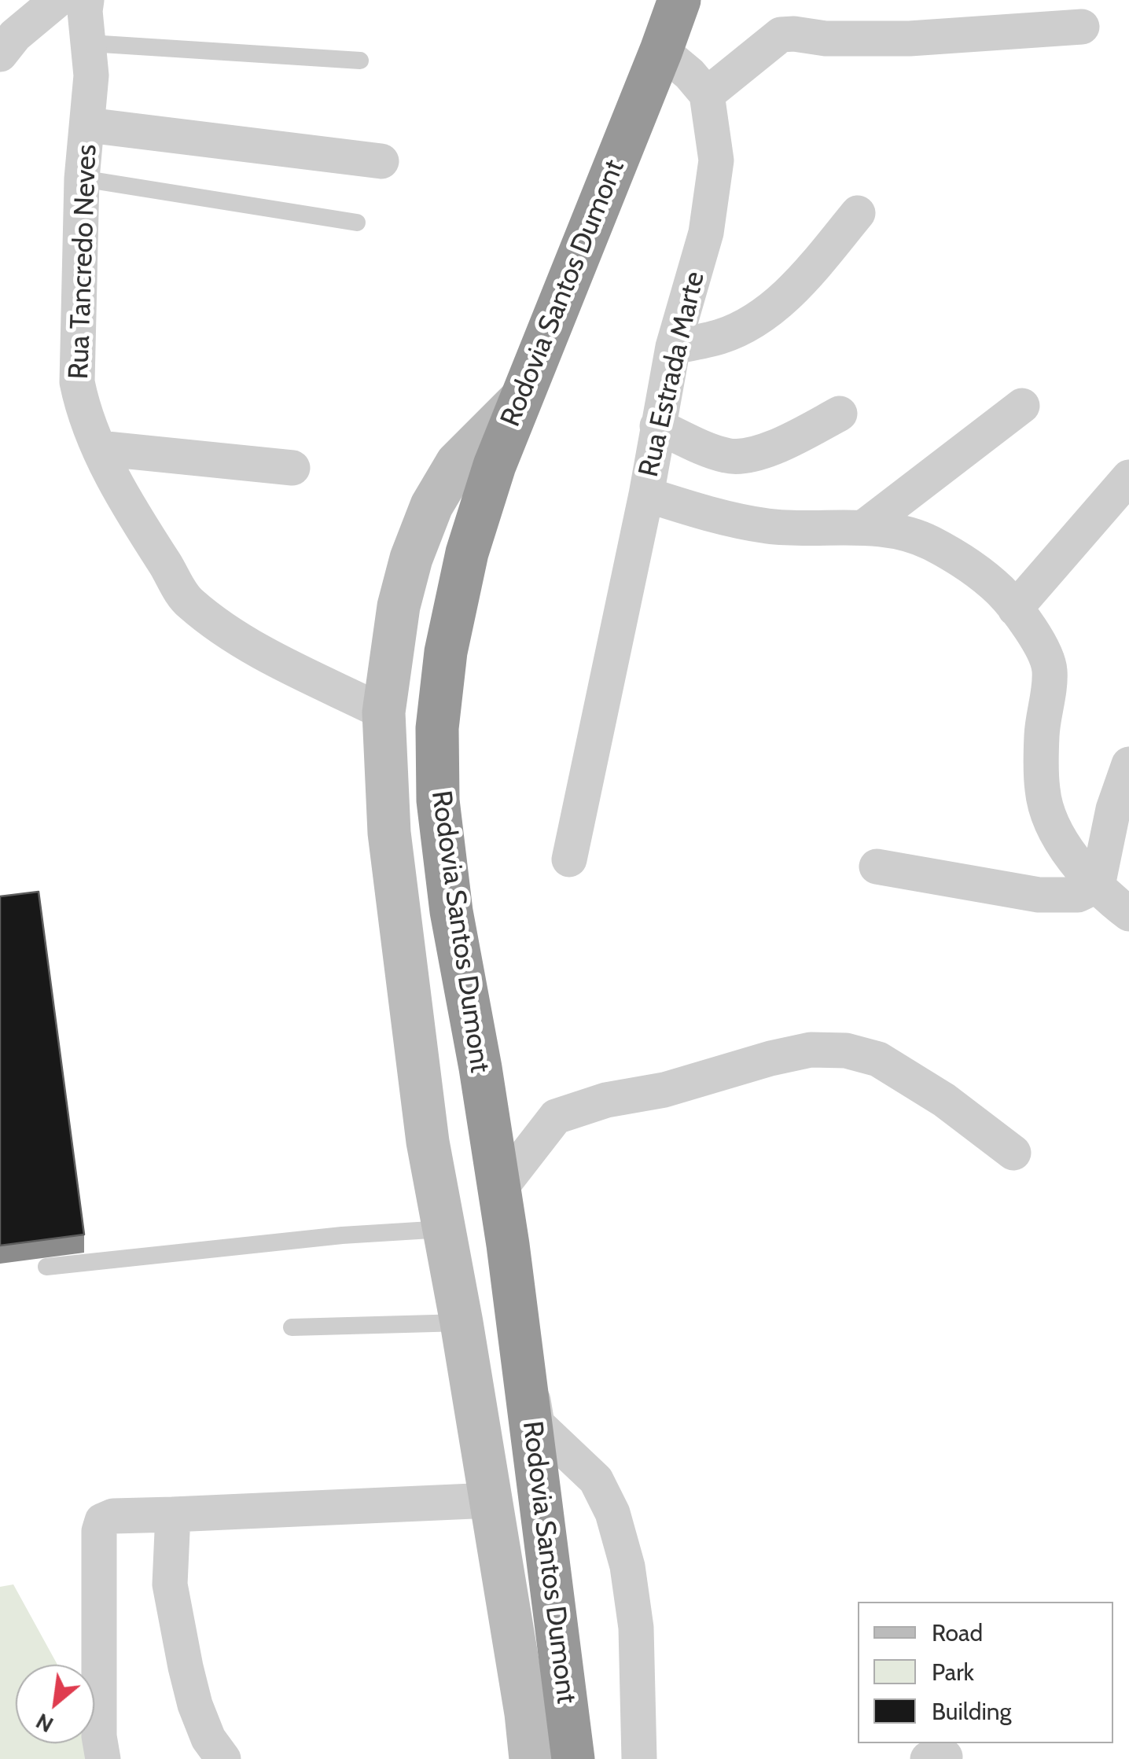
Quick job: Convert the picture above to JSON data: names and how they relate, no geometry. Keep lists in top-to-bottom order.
{
  "streets": {
    "highway": ["Rodovia Santos Dumont"],
    "street": ["Rua Tancredo Neves", "Rua Estrada Marte"]
  },
  "legend": ["Road", "Park", "Building"],
  "north": "bottom left"
}
